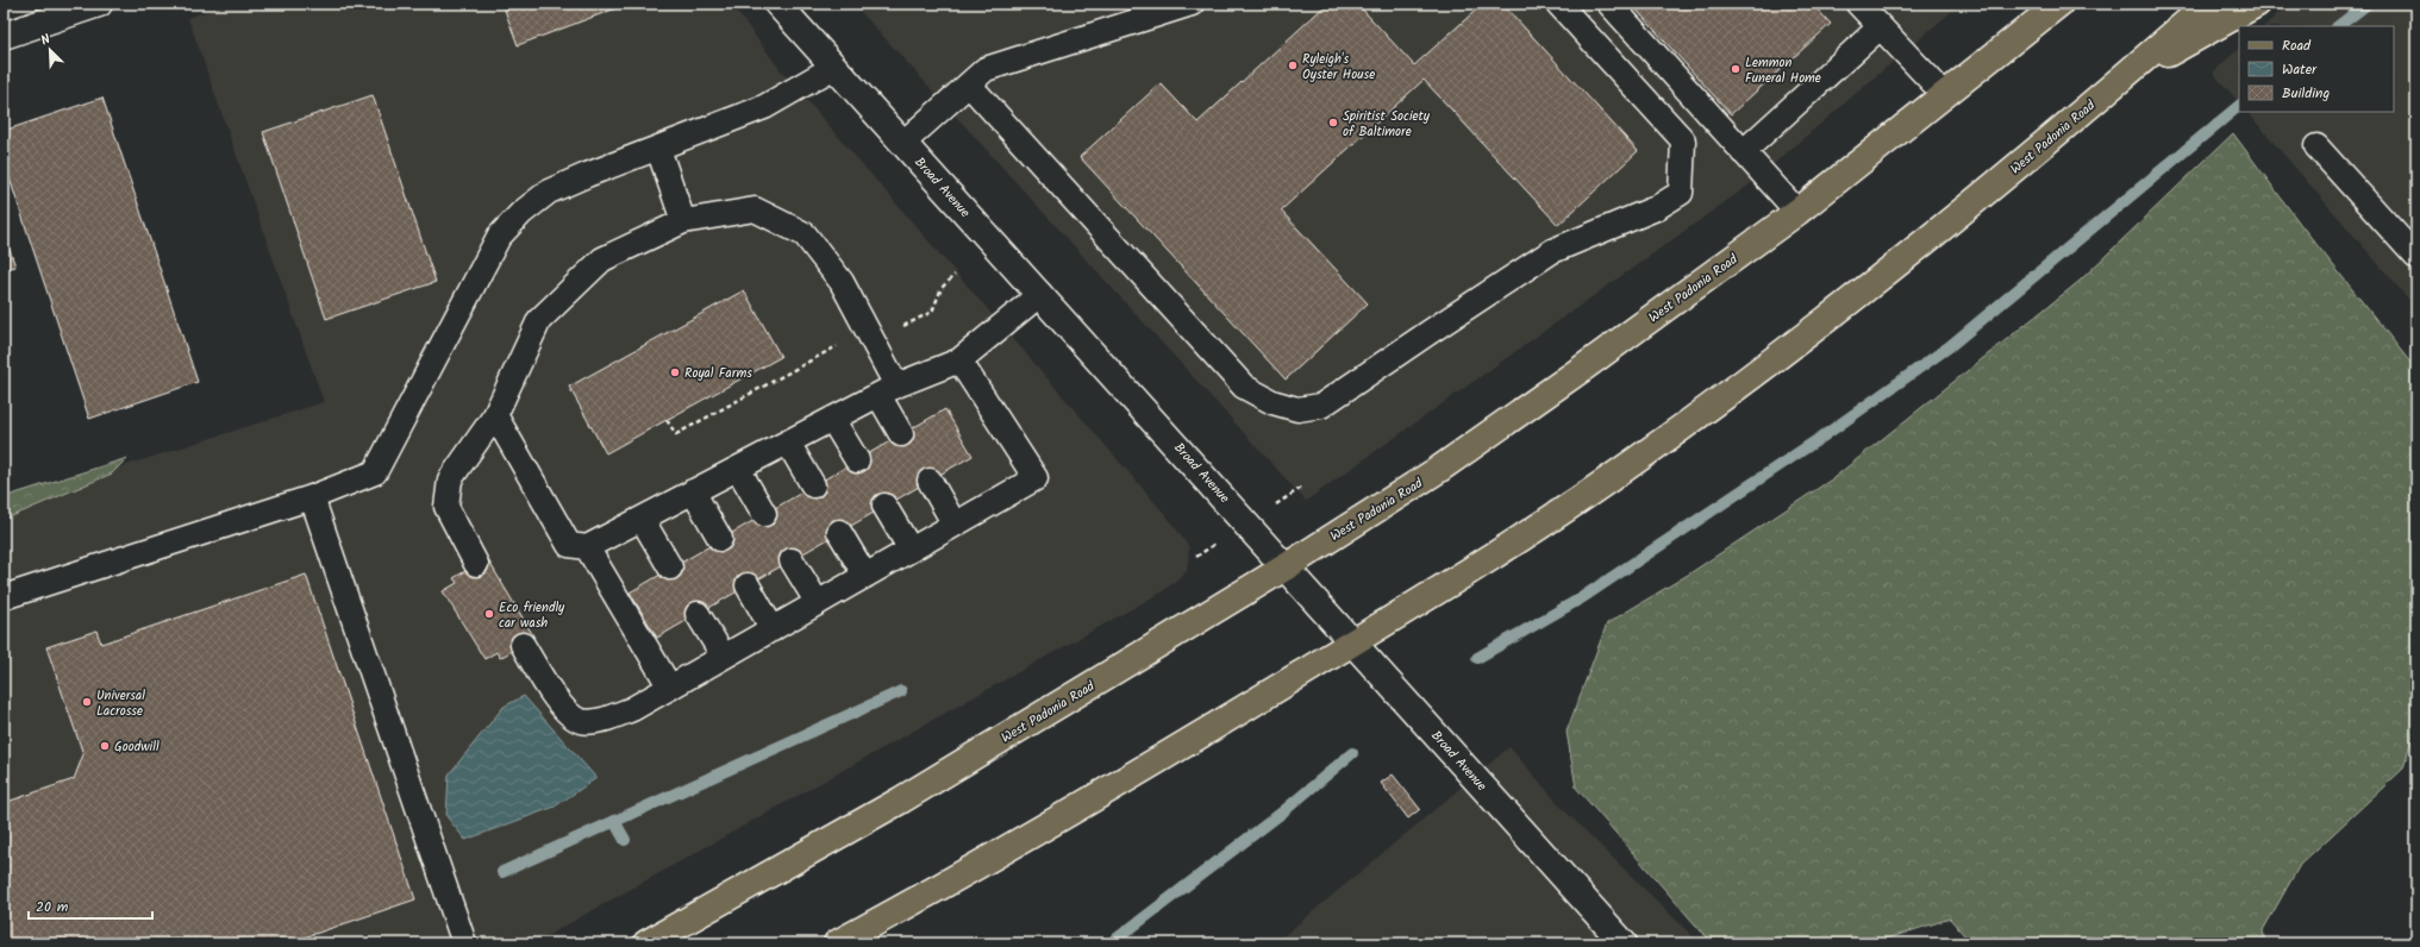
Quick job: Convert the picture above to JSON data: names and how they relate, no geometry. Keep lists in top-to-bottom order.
{
  "streets": {
    "main road": ["West Padonia Road"],
    "street": ["Broad Avenue"]
  },
  "crossings": [
    ["West Padonia Road", "Broad Avenue"]
  ],
  "places": [
    "Ryleigh's Oyster House",
    "Lemmon Funeral Home",
    "Spiritist Society of Baltimore",
    "Royal Farms",
    "Eco friendly car wash",
    "Universal Lacrosse",
    "Goodwill"
  ],
  "legend": ["Road", "Water", "Building"],
  "scale_bar": "20 m",
  "north": "top left"
}
